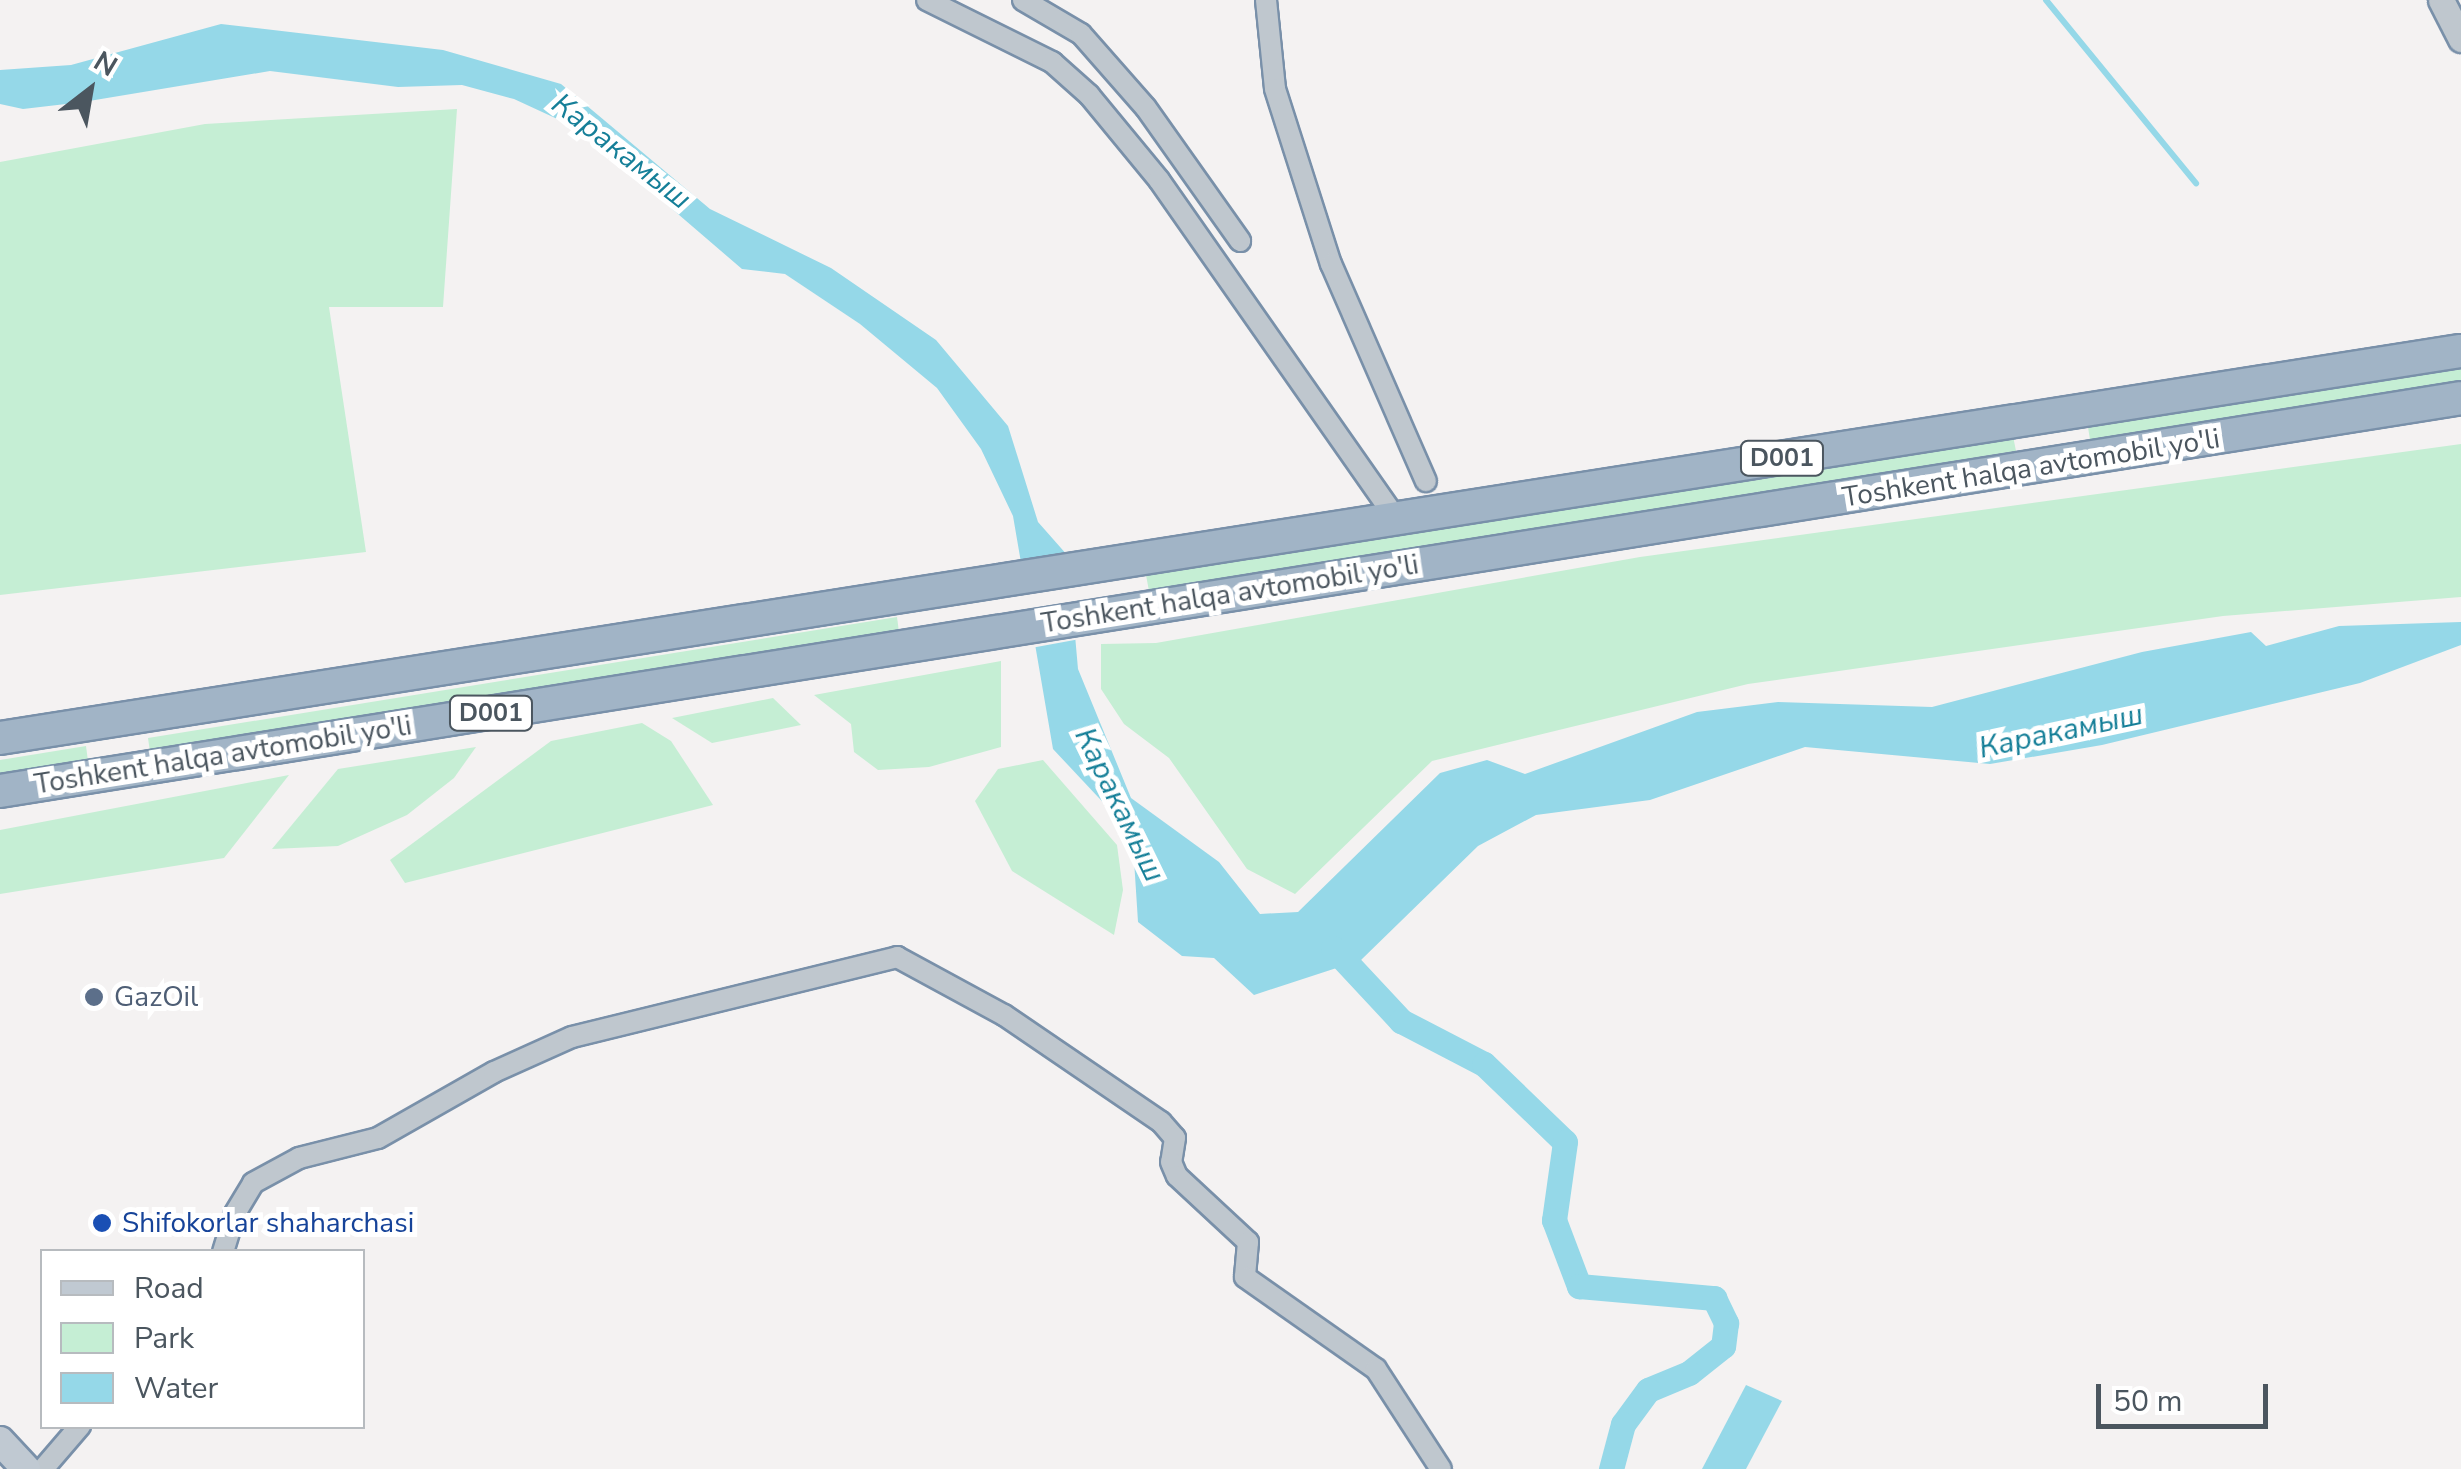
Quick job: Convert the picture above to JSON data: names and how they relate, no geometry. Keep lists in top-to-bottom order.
{
  "streets": {
    "highway": ["D001", "Toshkent halqa avtomobil yo'li"]
  },
  "water": ["Каракамыш"],
  "places": ["GazOil", "Shifokorlar shaharchasi"],
  "legend": ["Road", "Park", "Water"],
  "scale_bar": "50 m",
  "north": "top right"
}
